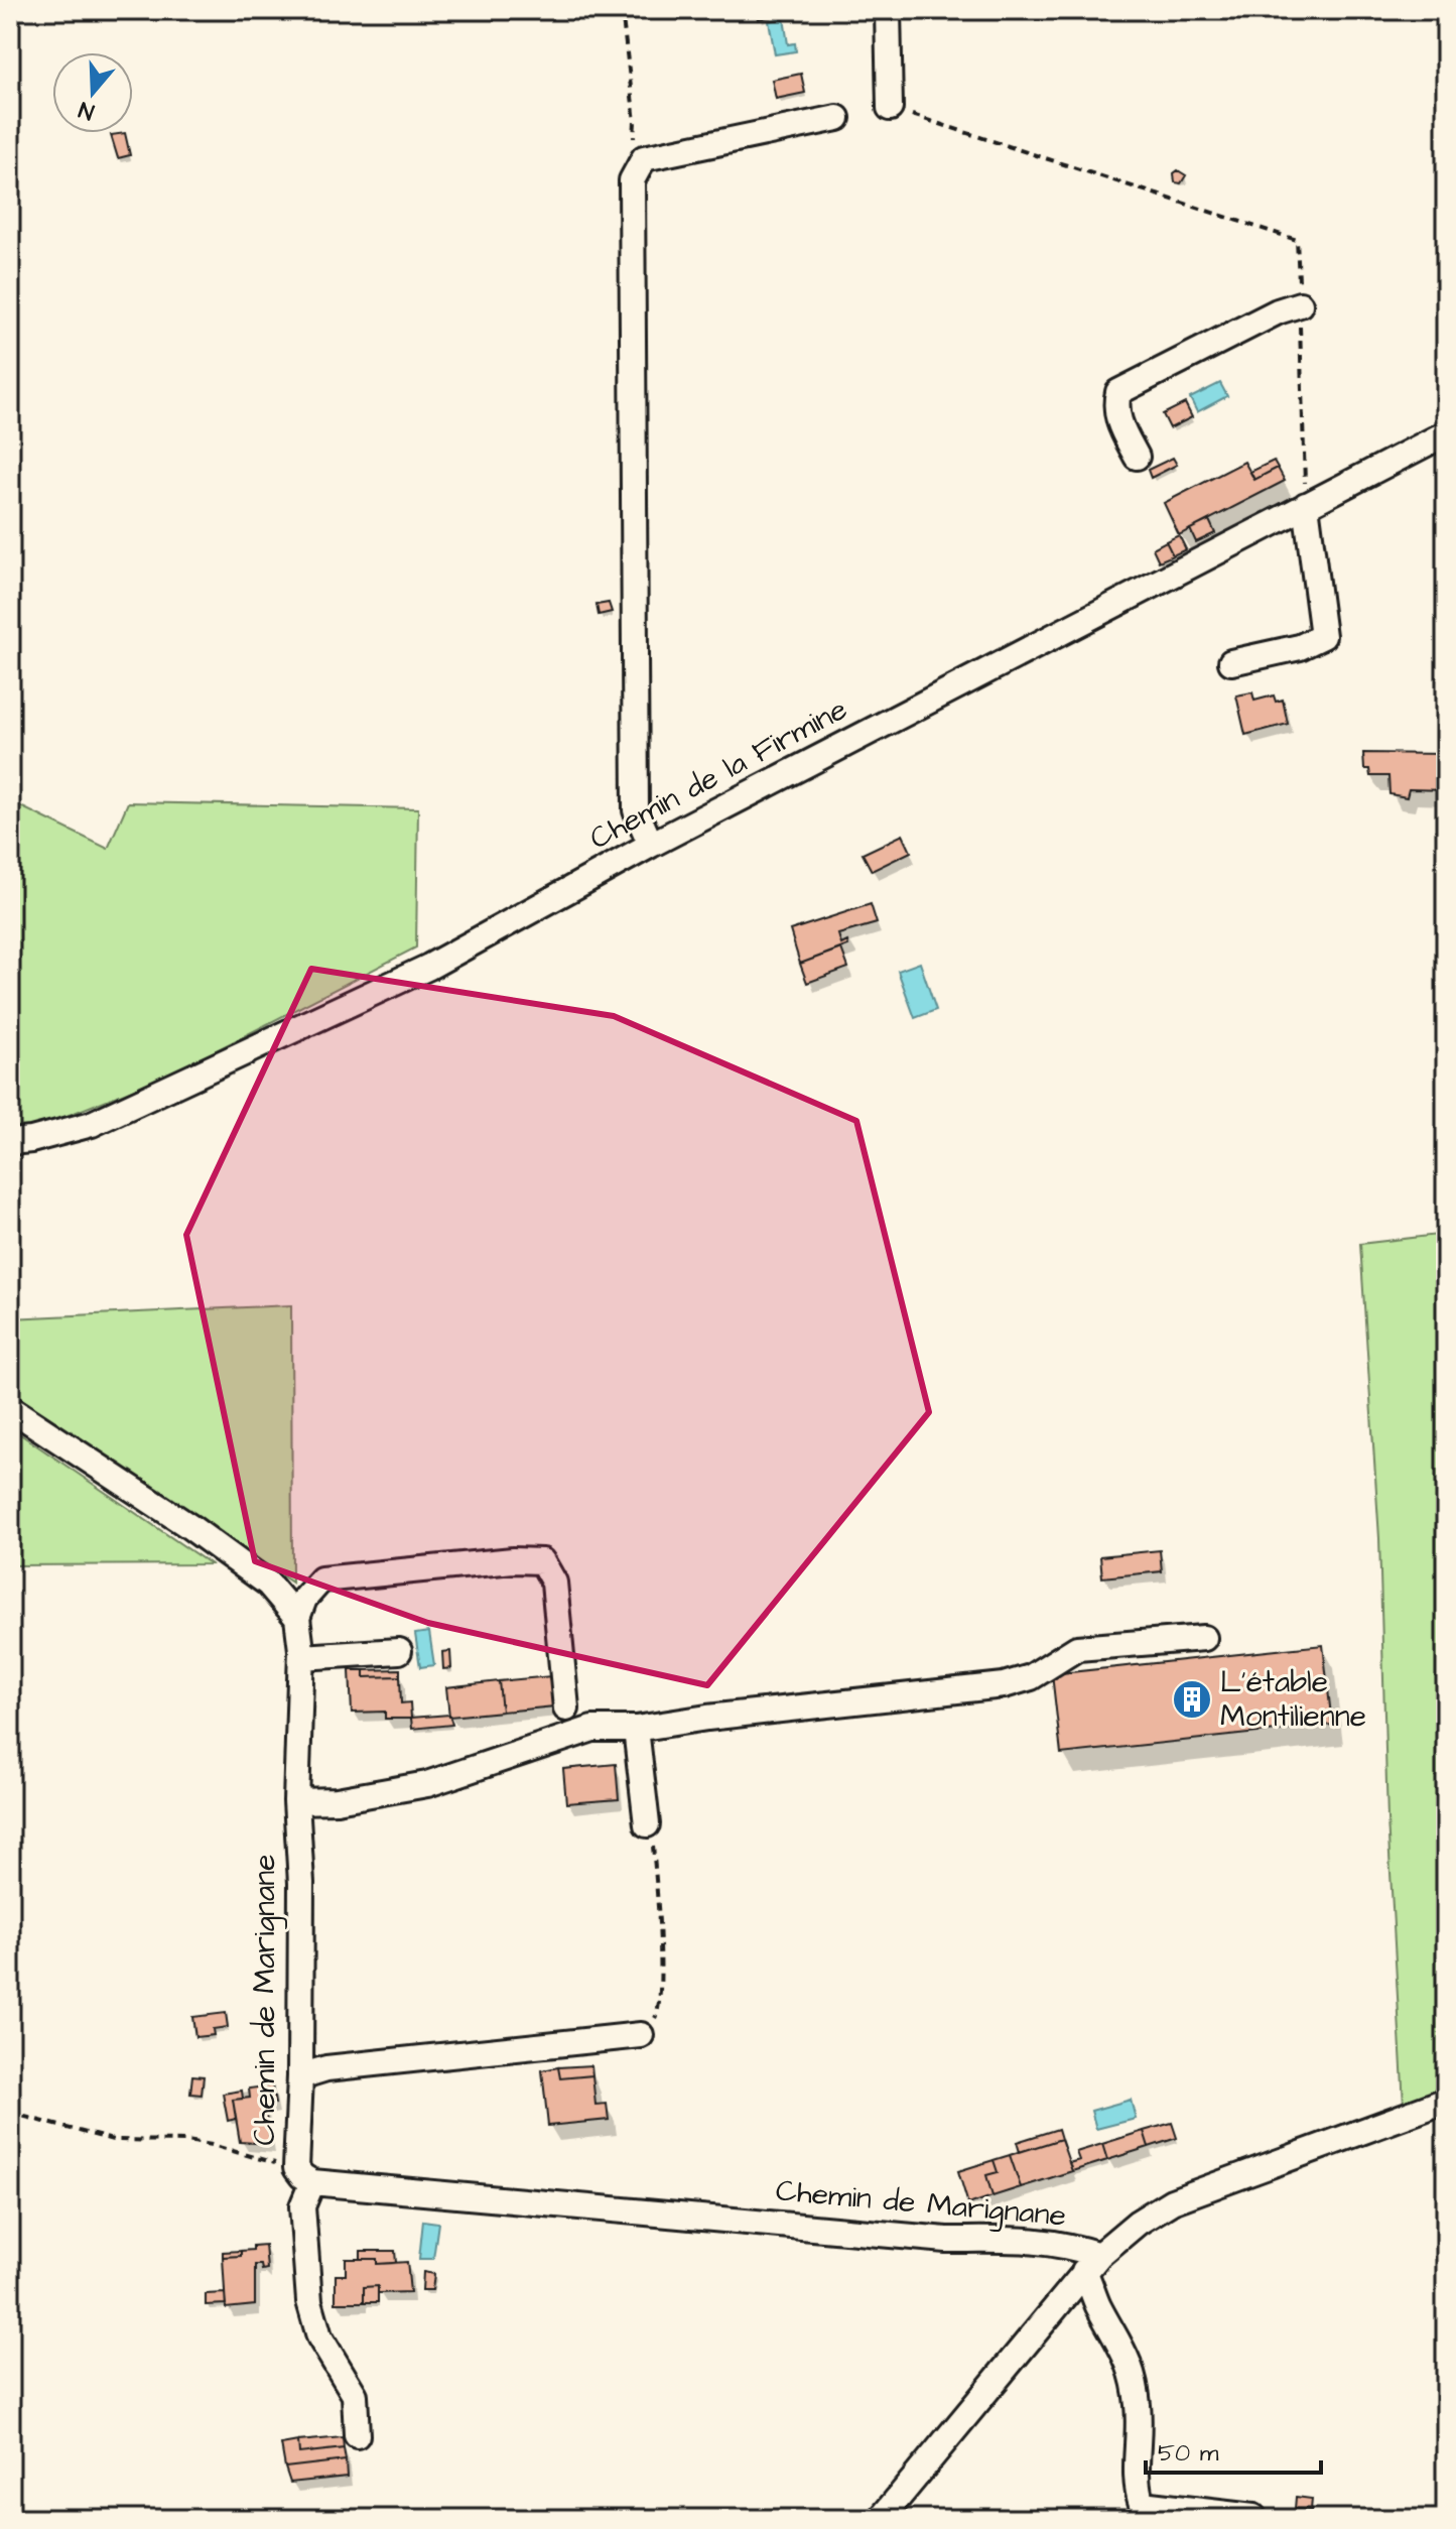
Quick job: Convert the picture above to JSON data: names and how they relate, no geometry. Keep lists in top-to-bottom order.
{
  "streets": {
    "street": ["Chemin de la Firmine", "Chemin de Marignane"]
  },
  "places": {
    "building": ["L'étable Montilienne"]
  },
  "scale_bar": "50 m",
  "north": "bottom"
}
